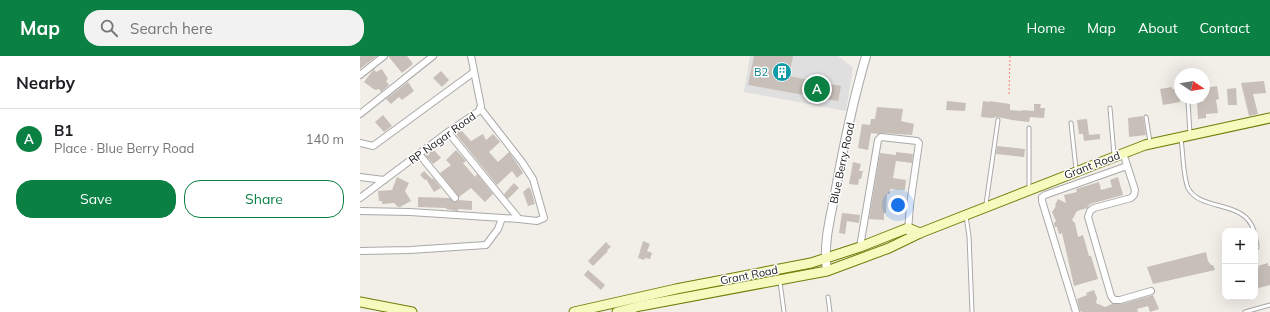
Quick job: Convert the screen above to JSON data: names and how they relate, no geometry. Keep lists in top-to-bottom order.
{
  "streets": {
    "main road": ["Grant Road"],
    "street": ["RP Nagar Road", "Blue Berry Road"]
  },
  "crossings": [
    ["Blue Berry Road", "Grant Road"]
  ],
  "places": {
    "building": ["B2"]
  },
  "north": "right",
  "page": {
    "header": "Map",
    "search": "Search here",
    "nav": [
      "Home",
      "Map",
      "About",
      "Contact"
    ],
    "heading": "Nearby",
    "pins": "A",
    "list": [
      {
        "mark": "A",
        "name": "B1",
        "note": "Place · Blue Berry Road",
        "value": "140 m"
      }
    ],
    "buttons": ["Save", "Share"],
    "map_buttons": ["+", "−"]
  }
}
